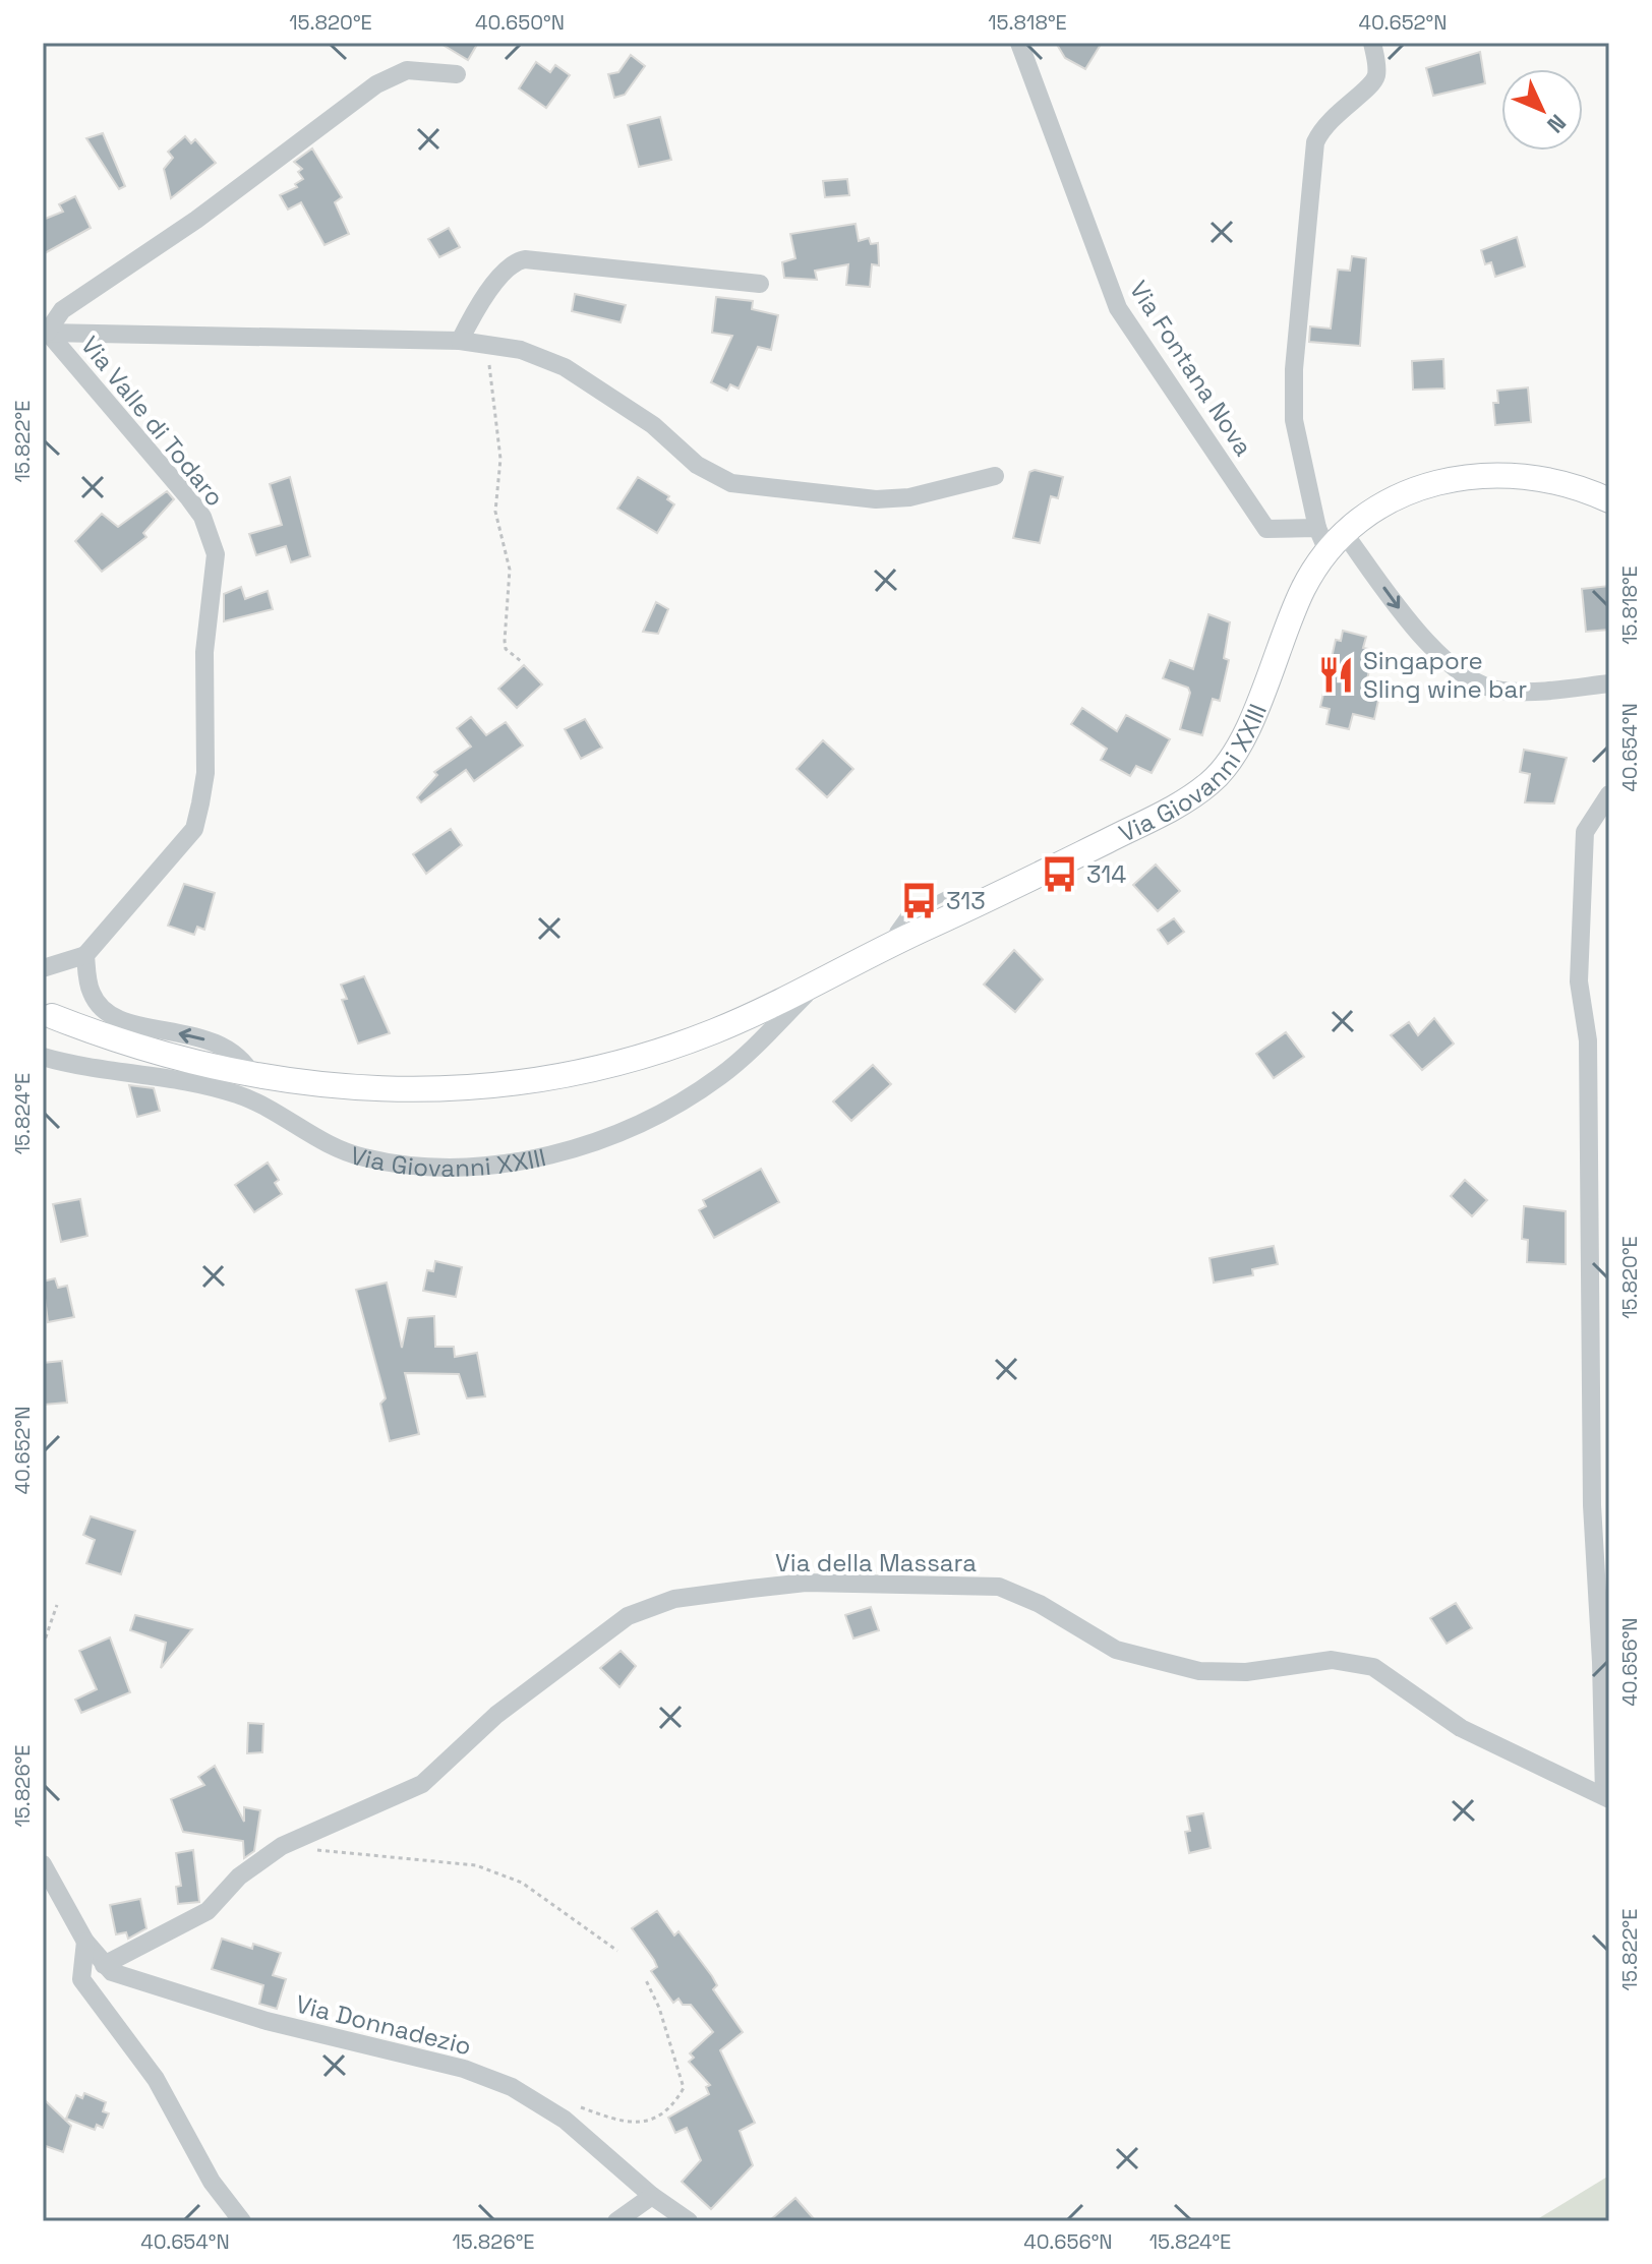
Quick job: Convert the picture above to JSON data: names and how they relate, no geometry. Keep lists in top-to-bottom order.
{
  "streets": {
    "main road": ["Via Giovanni XXIII"],
    "street": [
      "Via Fontana Nova",
      "Via Valle di Todaro",
      "Via della Massara",
      "Via Donnadezio"
    ]
  },
  "crossings": [
    ["Via Fontana Nova", "Via Giovanni XXIII"],
    ["Via della Massara", "Via Donnadezio"]
  ],
  "places": {
    "restaurant": ["Singapore Sling wine bar"],
    "bus stop": ["314", "313"]
  },
  "north": "bottom right",
  "coordinates": [
    "15.820°E",
    "40.650°N",
    "15.818°E",
    "40.652°N",
    "15.822°E",
    "40.654°N",
    "15.824°E",
    "40.656°N",
    "15.826°E"
  ]
}
